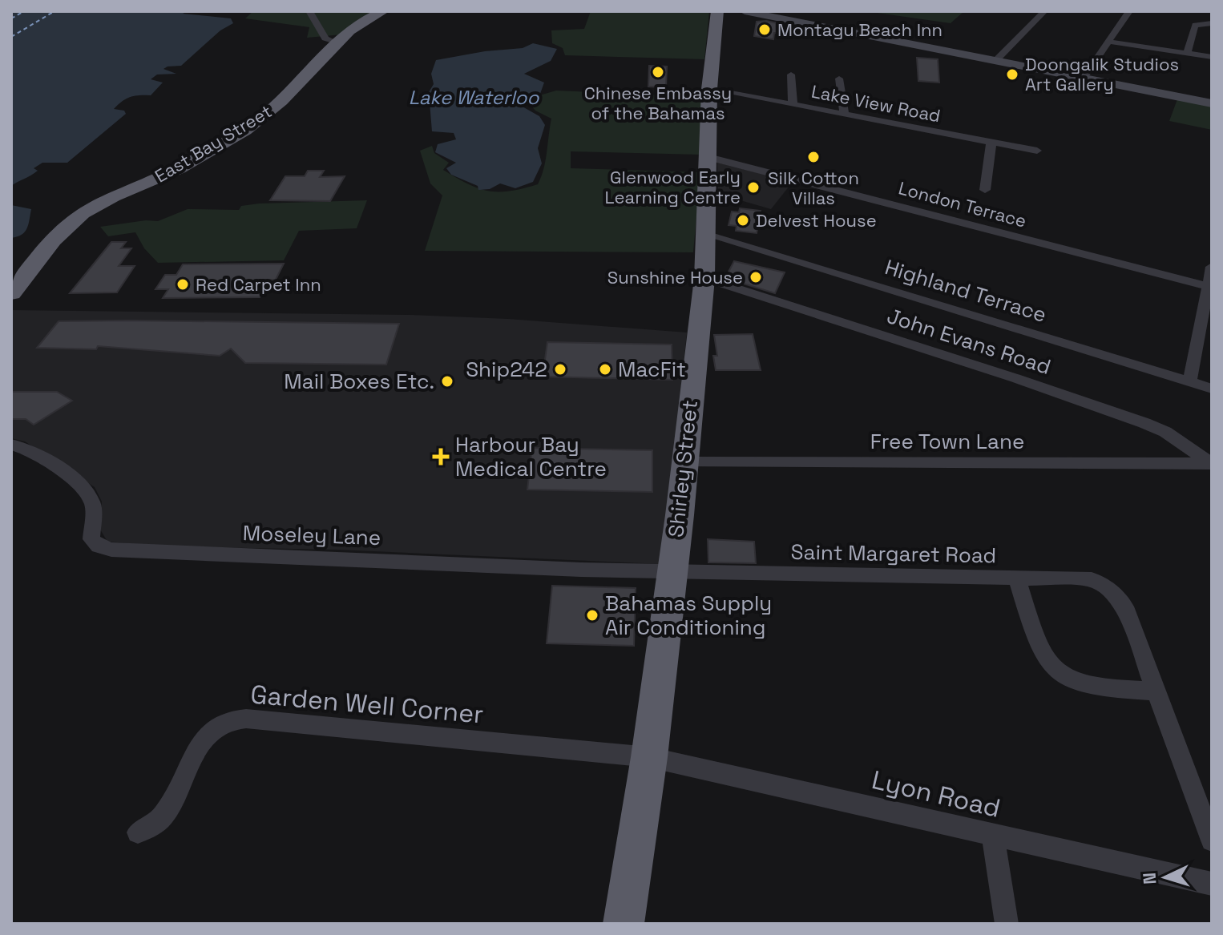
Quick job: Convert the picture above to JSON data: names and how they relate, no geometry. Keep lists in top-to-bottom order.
{
  "streets": {
    "highway": ["East Bay Street", "Shirley Street"],
    "street": [
      "Lake View Road",
      "London Terrace",
      "Highland Terrace",
      "John Evans Road",
      "Free Town Lane",
      "Moseley Lane",
      "Saint Margaret Road",
      "Garden Well Corner",
      "Lyon Road"
    ]
  },
  "crossings": [
    ["Lake View Road", "Shirley Street"],
    ["London Terrace", "Shirley Street"],
    ["Highland Terrace", "Shirley Street"],
    ["John Evans Road", "Free Town Lane"],
    ["John Evans Road", "Shirley Street"],
    ["Free Town Lane", "Shirley Street"],
    ["Shirley Street", "Moseley Lane"],
    ["Shirley Street", "Saint Margaret Road"],
    ["Shirley Street", "Garden Well Corner"],
    ["Shirley Street", "Lyon Road"],
    ["Moseley Lane", "Saint Margaret Road"],
    ["Garden Well Corner", "Lyon Road"]
  ],
  "water": ["Lake Waterloo"],
  "places": {
    "other": [
      "Montagu Beach Inn",
      "Chinese Embassy of the Bahamas",
      "Doongalik Studios Art Gallery",
      "Silk Cotton Villas",
      "Glenwood Early Learning Centre",
      "Delvest House",
      "Sunshine House",
      "Red Carpet Inn",
      "Ship242",
      "MacFit",
      "Mail Boxes Etc.",
      "Bahamas Supply Air Conditioning"
    ],
    "health": ["Harbour Bay Medical Centre"]
  },
  "north": "left"
}
